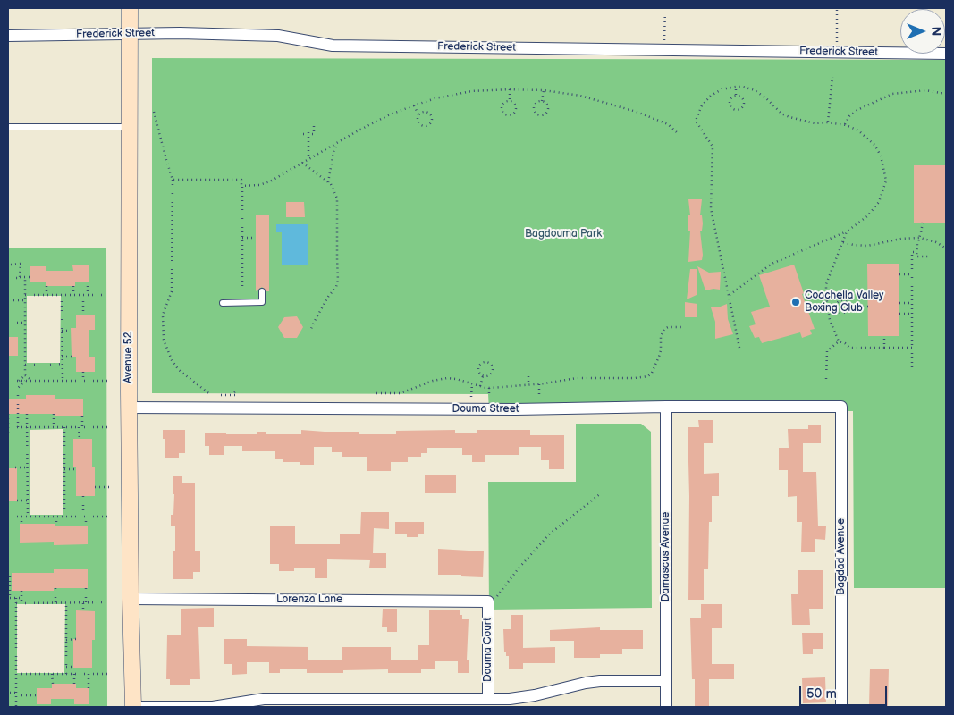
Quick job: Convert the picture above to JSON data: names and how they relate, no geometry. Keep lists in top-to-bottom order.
{
  "streets": {
    "main road": ["Avenue 52"],
    "street": [
      "Frederick Street",
      "Douma Street",
      "Damascus Avenue",
      "Bagdad Avenue",
      "Lorenza Lane",
      "Douma Court"
    ]
  },
  "crossings": [
    ["Frederick Street", "Avenue 52"],
    ["Avenue 52", "Douma Street"],
    ["Avenue 52", "Lorenza Lane"],
    ["Douma Street", "Damascus Avenue"],
    ["Douma Street", "Bagdad Avenue"],
    ["Lorenza Lane", "Douma Court"]
  ],
  "parks": ["Bagdouma Park"],
  "places": ["Coachella Valley Boxing Club"],
  "scale_bar": "50 m",
  "north": "right"
}
